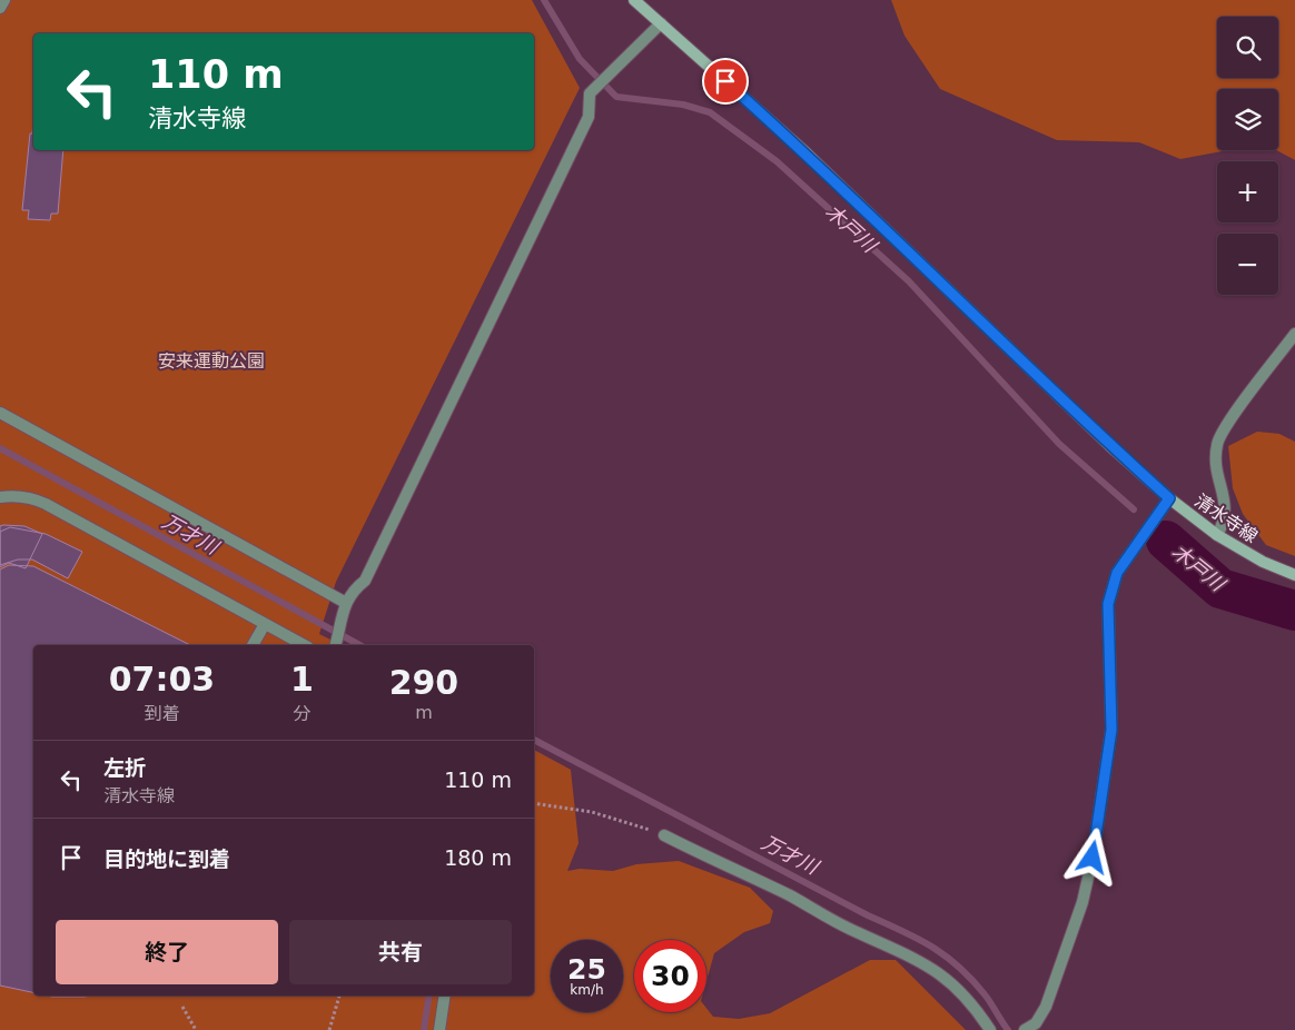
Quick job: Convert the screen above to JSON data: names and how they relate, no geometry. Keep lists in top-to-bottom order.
{
  "streets": {
    "main road": ["清水寺線"]
  },
  "water": ["木戸川", "万才川"],
  "parks": ["安来運動公園"],
  "page": {
    "map_buttons": ["+", "−"],
    "turn": ["110 m", "清水寺線"],
    "eta": [
      "07:03",
      "到着",
      "1",
      "分",
      "290",
      "m"
    ],
    "list": [
      {
        "name": "左折",
        "note": "清水寺線",
        "value": "110 m"
      },
      {
        "name": "目的地に到着",
        "value": "180 m"
      }
    ],
    "buttons": ["終了", "共有"],
    "speed": "25 km/h",
    "limit": "30"
  }
}
